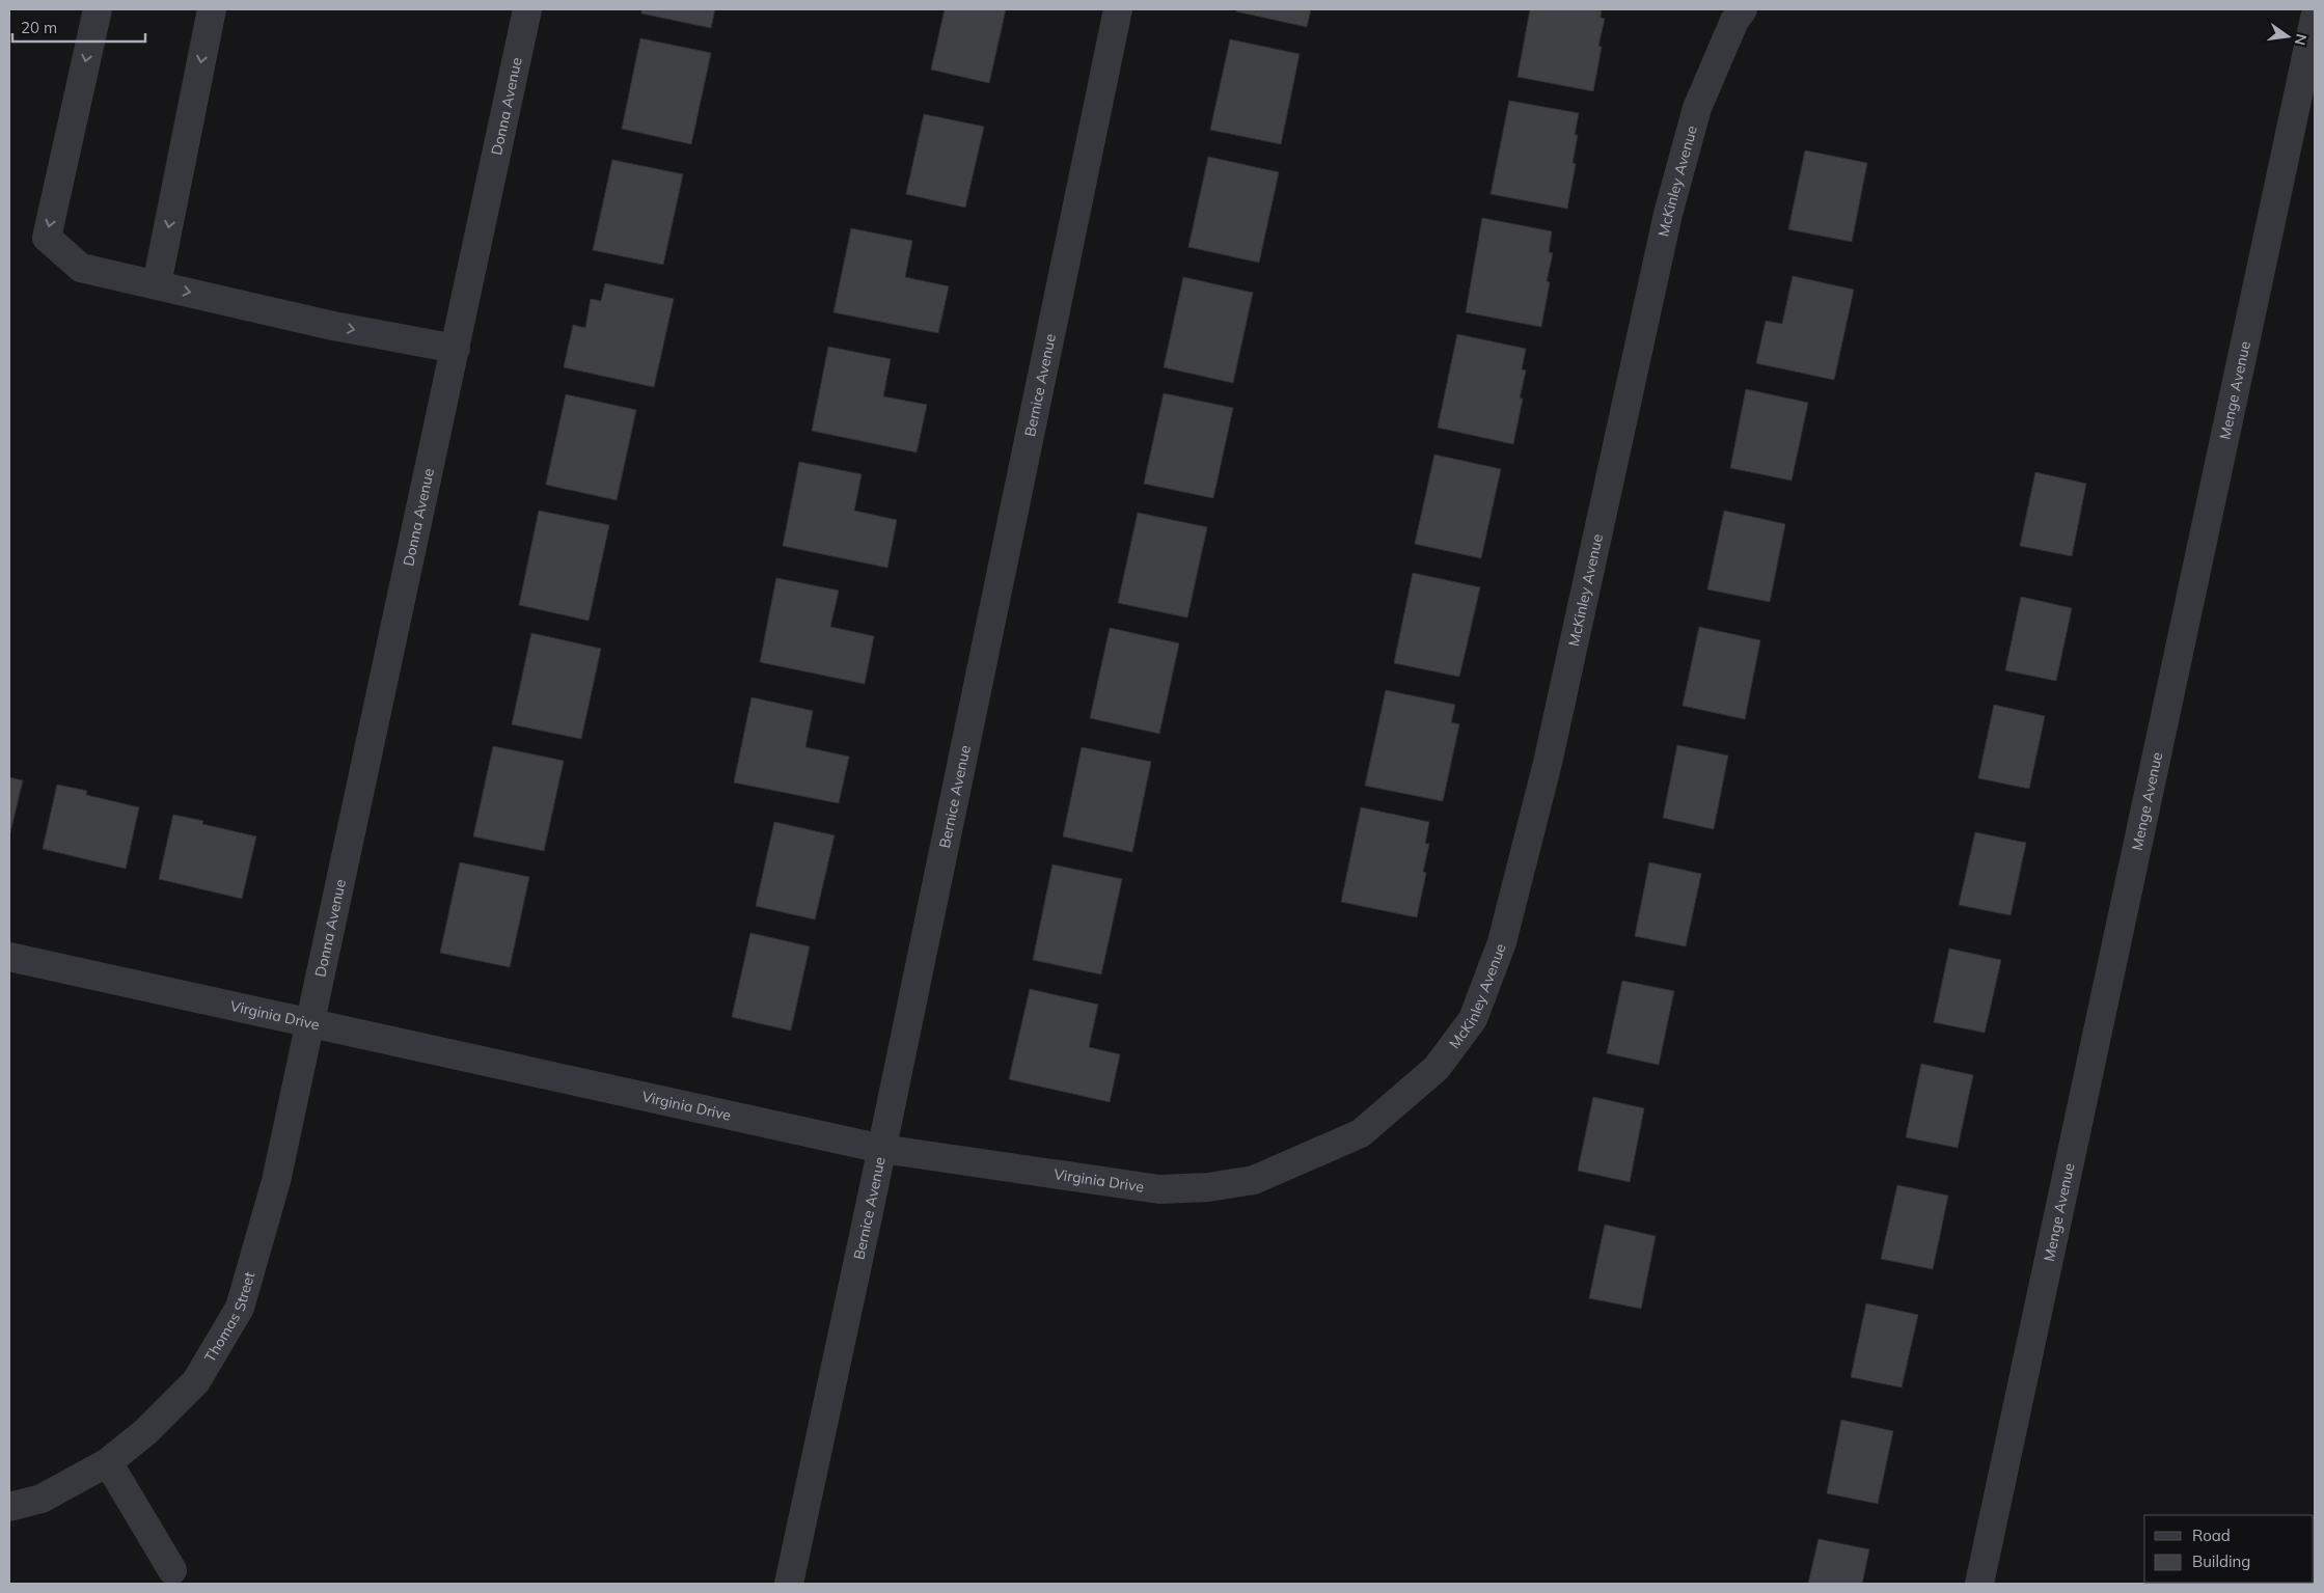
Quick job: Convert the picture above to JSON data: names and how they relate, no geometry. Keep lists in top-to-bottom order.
{
  "streets": {
    "street": [
      "Donna Avenue",
      "McKinley Avenue",
      "Bernice Avenue",
      "Menge Avenue",
      "Virginia Drive",
      "Thomas Street"
    ]
  },
  "crossings": [
    ["Donna Avenue", "Virginia Drive"],
    ["Donna Avenue", "Thomas Street"],
    ["McKinley Avenue", "Virginia Drive"],
    ["Bernice Avenue", "Virginia Drive"],
    ["Virginia Drive", "Thomas Street"]
  ],
  "legend": ["Road", "Building"],
  "scale_bar": "20 m",
  "north": "right"
}
